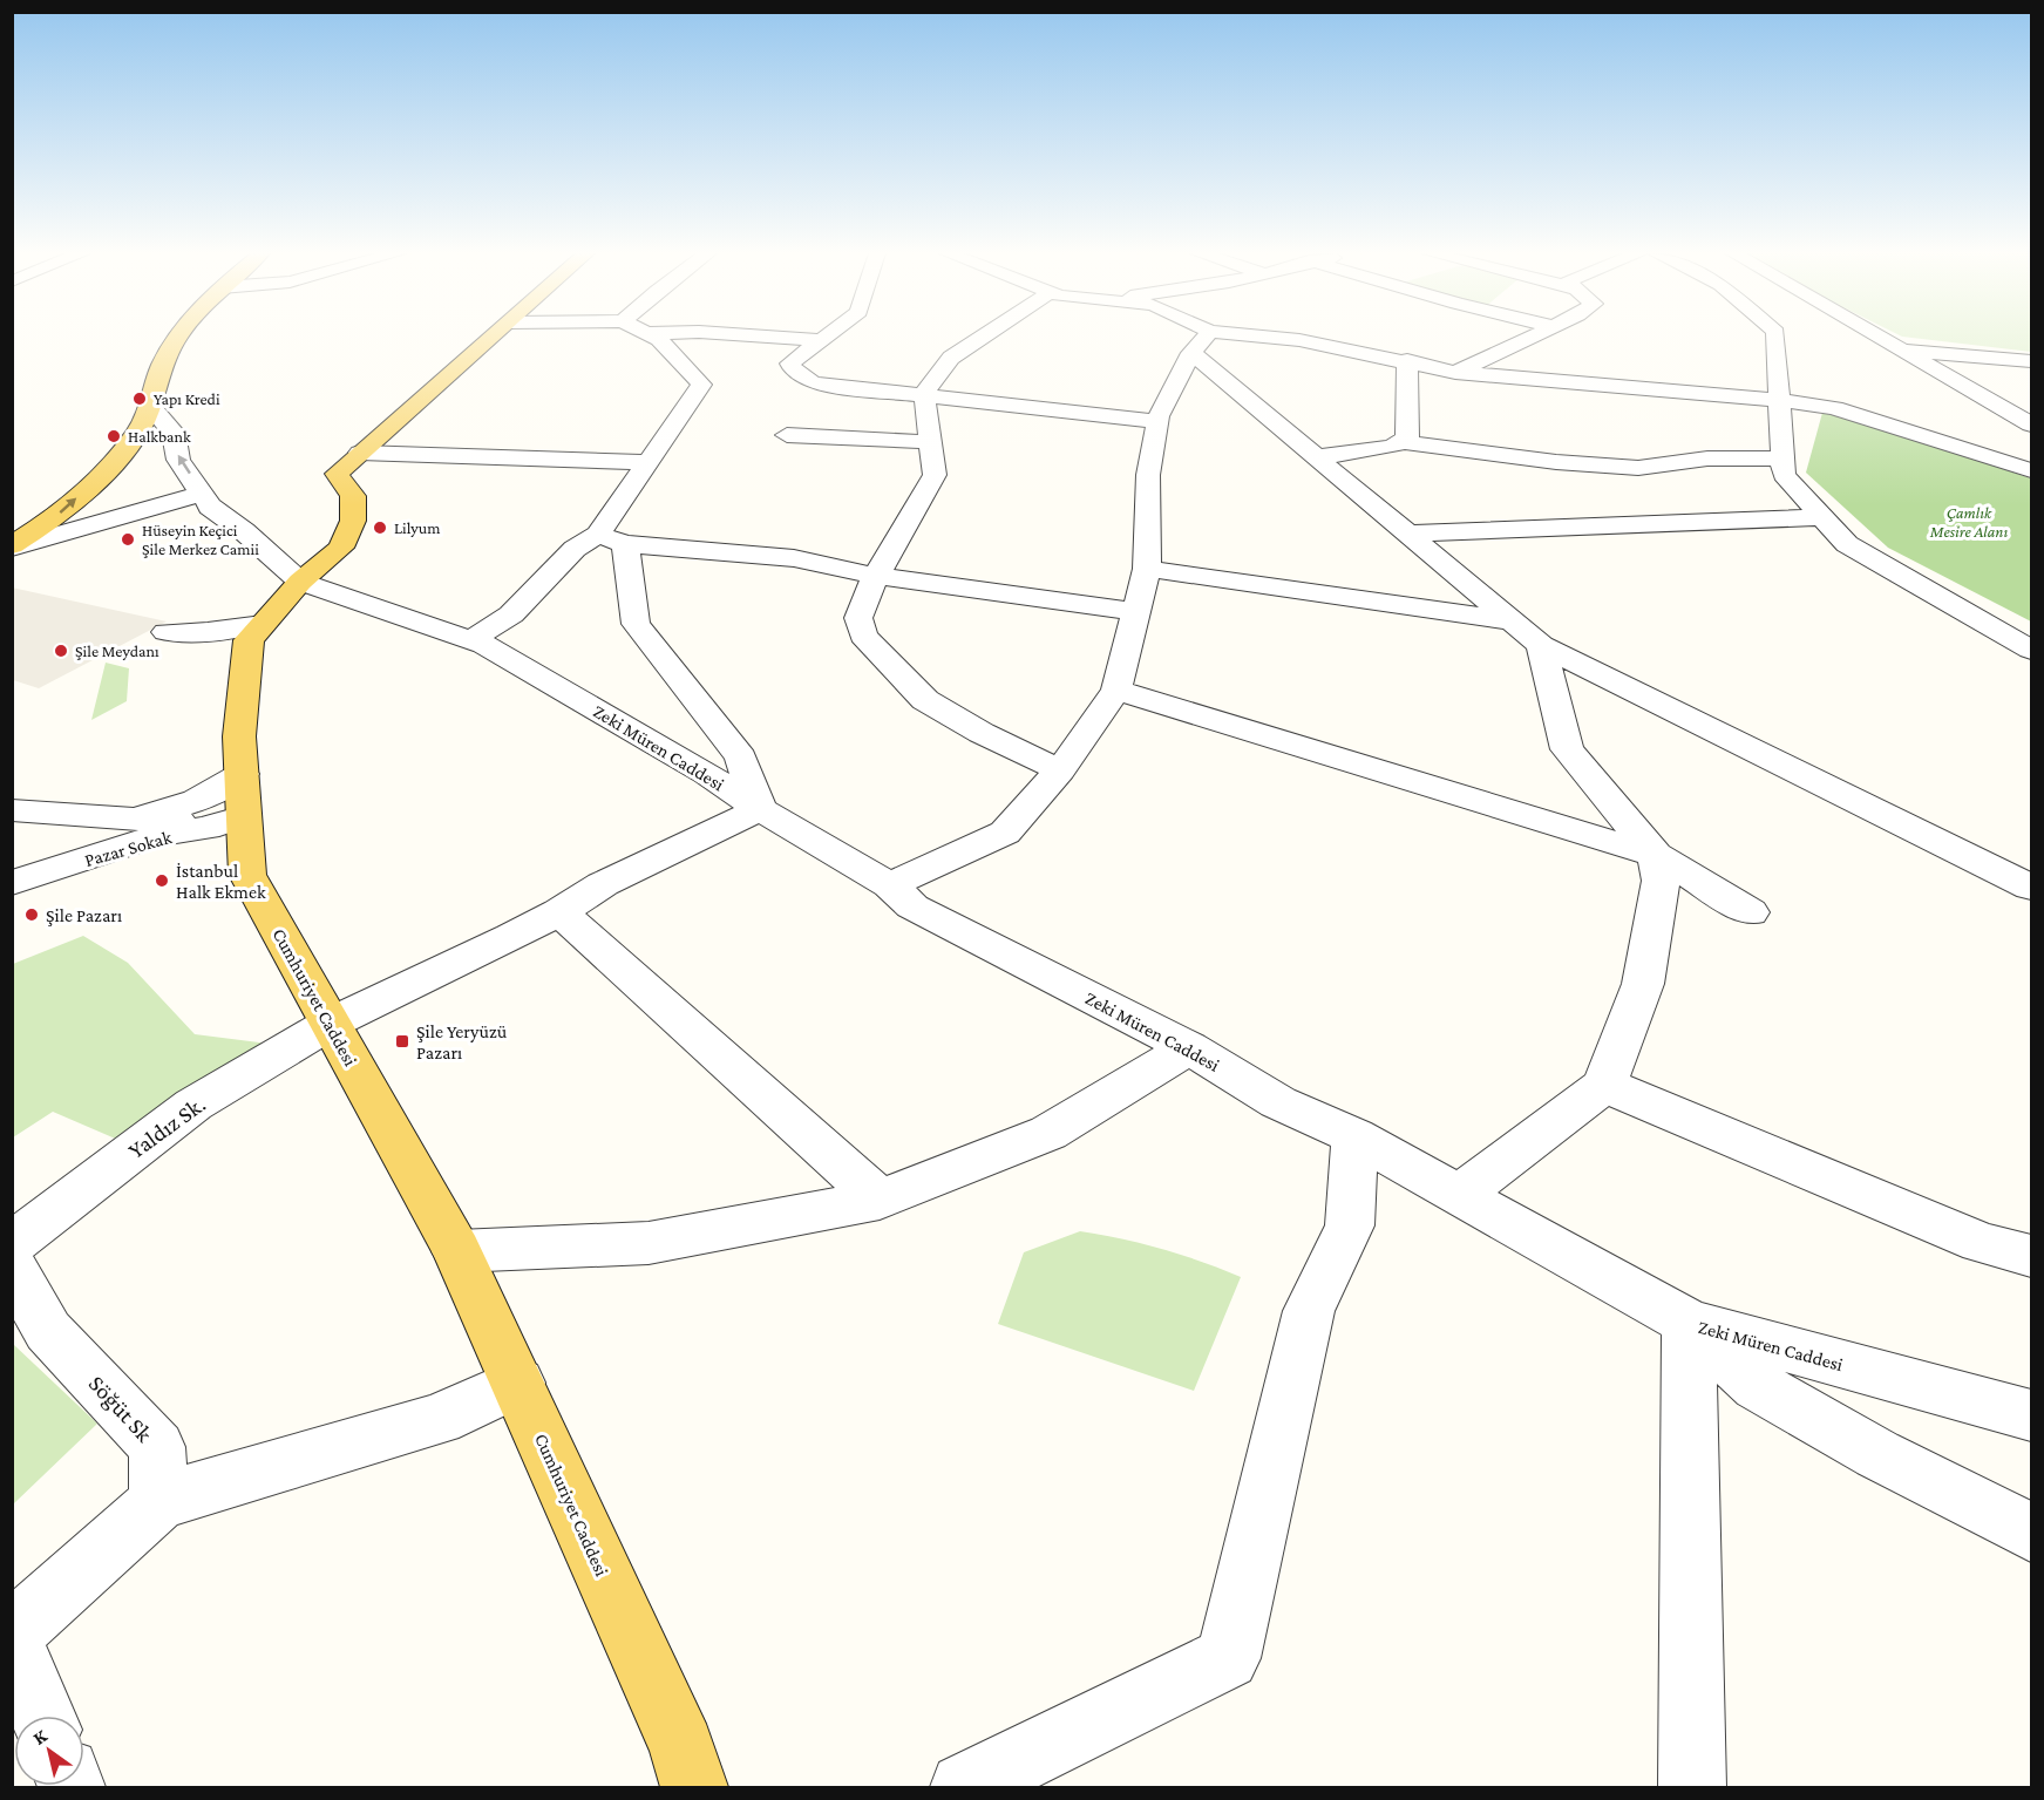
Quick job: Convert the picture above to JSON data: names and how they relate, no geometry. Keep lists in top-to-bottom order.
{
  "streets": {
    "main road": ["Cumhuriyet Caddesi"],
    "street": [
      "Zeki Müren Caddesi",
      "Pazar Sokak",
      "Yaldız Sk.",
      "Söğüt Sk"
    ]
  },
  "crossings": [
    ["Zeki Müren Caddesi", "Cumhuriyet Caddesi"],
    ["Zeki Müren Caddesi", "Yaldız Sk."],
    ["Pazar Sokak", "Cumhuriyet Caddesi"],
    ["Cumhuriyet Caddesi", "Yaldız Sk."]
  ],
  "parks": ["Çamlık Mesire Alanı"],
  "places": {
    "other": [
      "Yapı Kredi",
      "Halkbank",
      "Lilyum",
      "Hüseyin Keçici Şile Merkez Camii",
      "Şile Meydanı",
      "İstanbul Halk Ekmek",
      "Şile Pazarı"
    ],
    "transit": ["Şile Yeryüzü Pazarı"]
  },
  "north": "top left"
}
